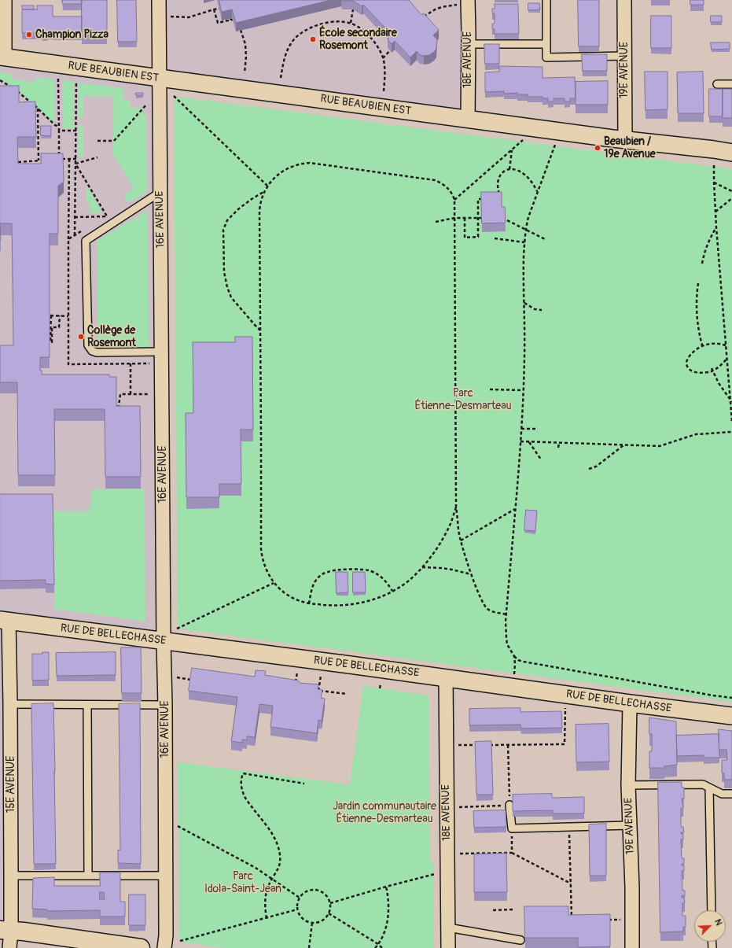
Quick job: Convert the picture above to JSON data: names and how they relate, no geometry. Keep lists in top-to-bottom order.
{
  "streets": {
    "street": [
      "18E AVENUE",
      "19E AVENUE",
      "RUE BEAUBIEN EST",
      "16E AVENUE",
      "RUE DE BELLECHASSE",
      "15E AVENUE"
    ]
  },
  "crossings": [
    ["18E AVENUE", "RUE BEAUBIEN EST"],
    ["18E AVENUE", "RUE DE BELLECHASSE"],
    ["19E AVENUE", "RUE BEAUBIEN EST"],
    ["19E AVENUE", "RUE DE BELLECHASSE"],
    ["RUE BEAUBIEN EST", "16E AVENUE"],
    ["16E AVENUE", "RUE DE BELLECHASSE"],
    ["RUE DE BELLECHASSE", "15E AVENUE"]
  ],
  "parks": ["Parc Étienne-Desmarteau", "Jardin communautaire Étienne-Desmarteau", "Parc Idola-Saint-Jean"],
  "places": [
    "Champion Pizza",
    "École secondaire Rosemont",
    "Beaubien / 19e Avenue",
    "Collège de Rosemont"
  ],
  "north": "top right"
}
